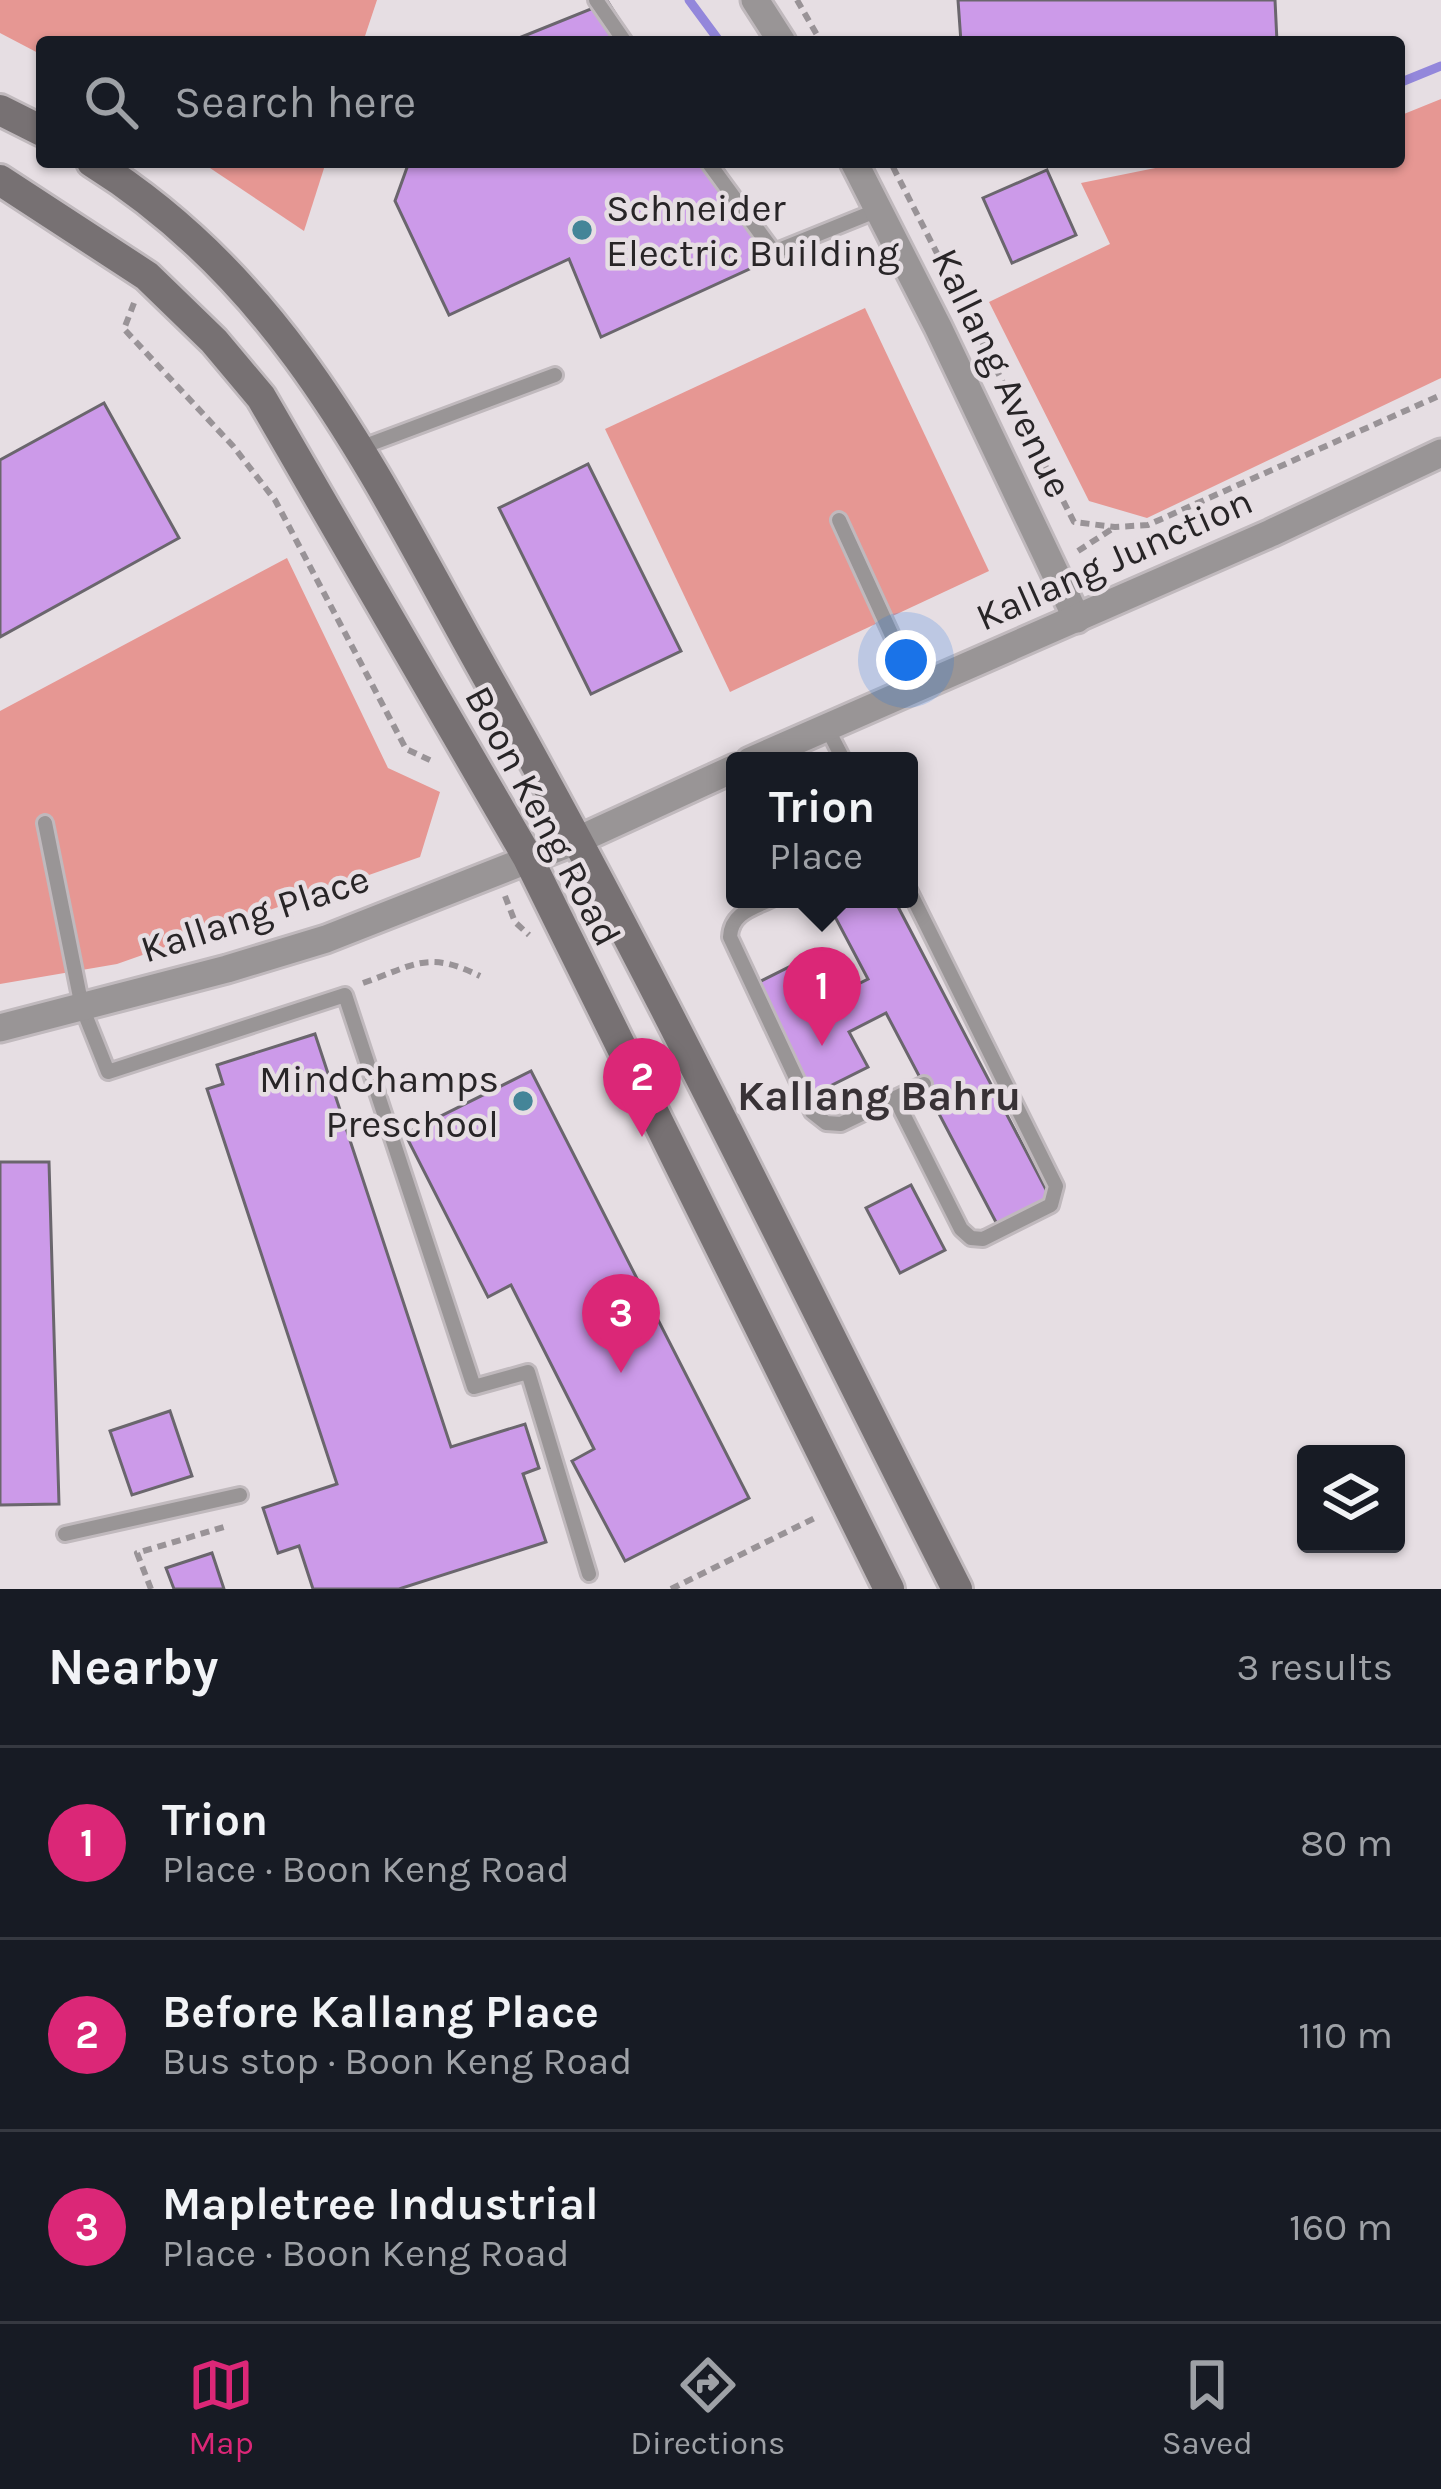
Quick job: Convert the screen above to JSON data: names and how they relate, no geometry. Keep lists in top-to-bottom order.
{
  "streets": {
    "main road": ["Boon Keng Road"],
    "street": ["Kallang Avenue", "Kallang Junction", "Kallang Place"]
  },
  "crossings": [
    ["Kallang Avenue", "Kallang Junction"],
    ["Boon Keng Road", "Kallang Place"]
  ],
  "districts": ["Kallang Bahru"],
  "places": ["Schneider Electric Building", "MindChamps Preschool"],
  "page": {
    "search": "Search here",
    "popup": ["Trion", "Place"],
    "pins": ["1", "2", "3"],
    "heading": ["Nearby", "3 results"],
    "list": [
      {
        "mark": "1",
        "name": "Trion",
        "note": "Place · Boon Keng Road",
        "value": "80 m"
      },
      {
        "mark": "2",
        "name": "Before Kallang Place",
        "note": "Bus stop · Boon Keng Road",
        "value": "110 m"
      },
      {
        "mark": "3",
        "name": "Mapletree Industrial",
        "note": "Place · Boon Keng Road",
        "value": "160 m"
      }
    ],
    "nav": ["Map", "Directions", "Saved"]
  }
}
